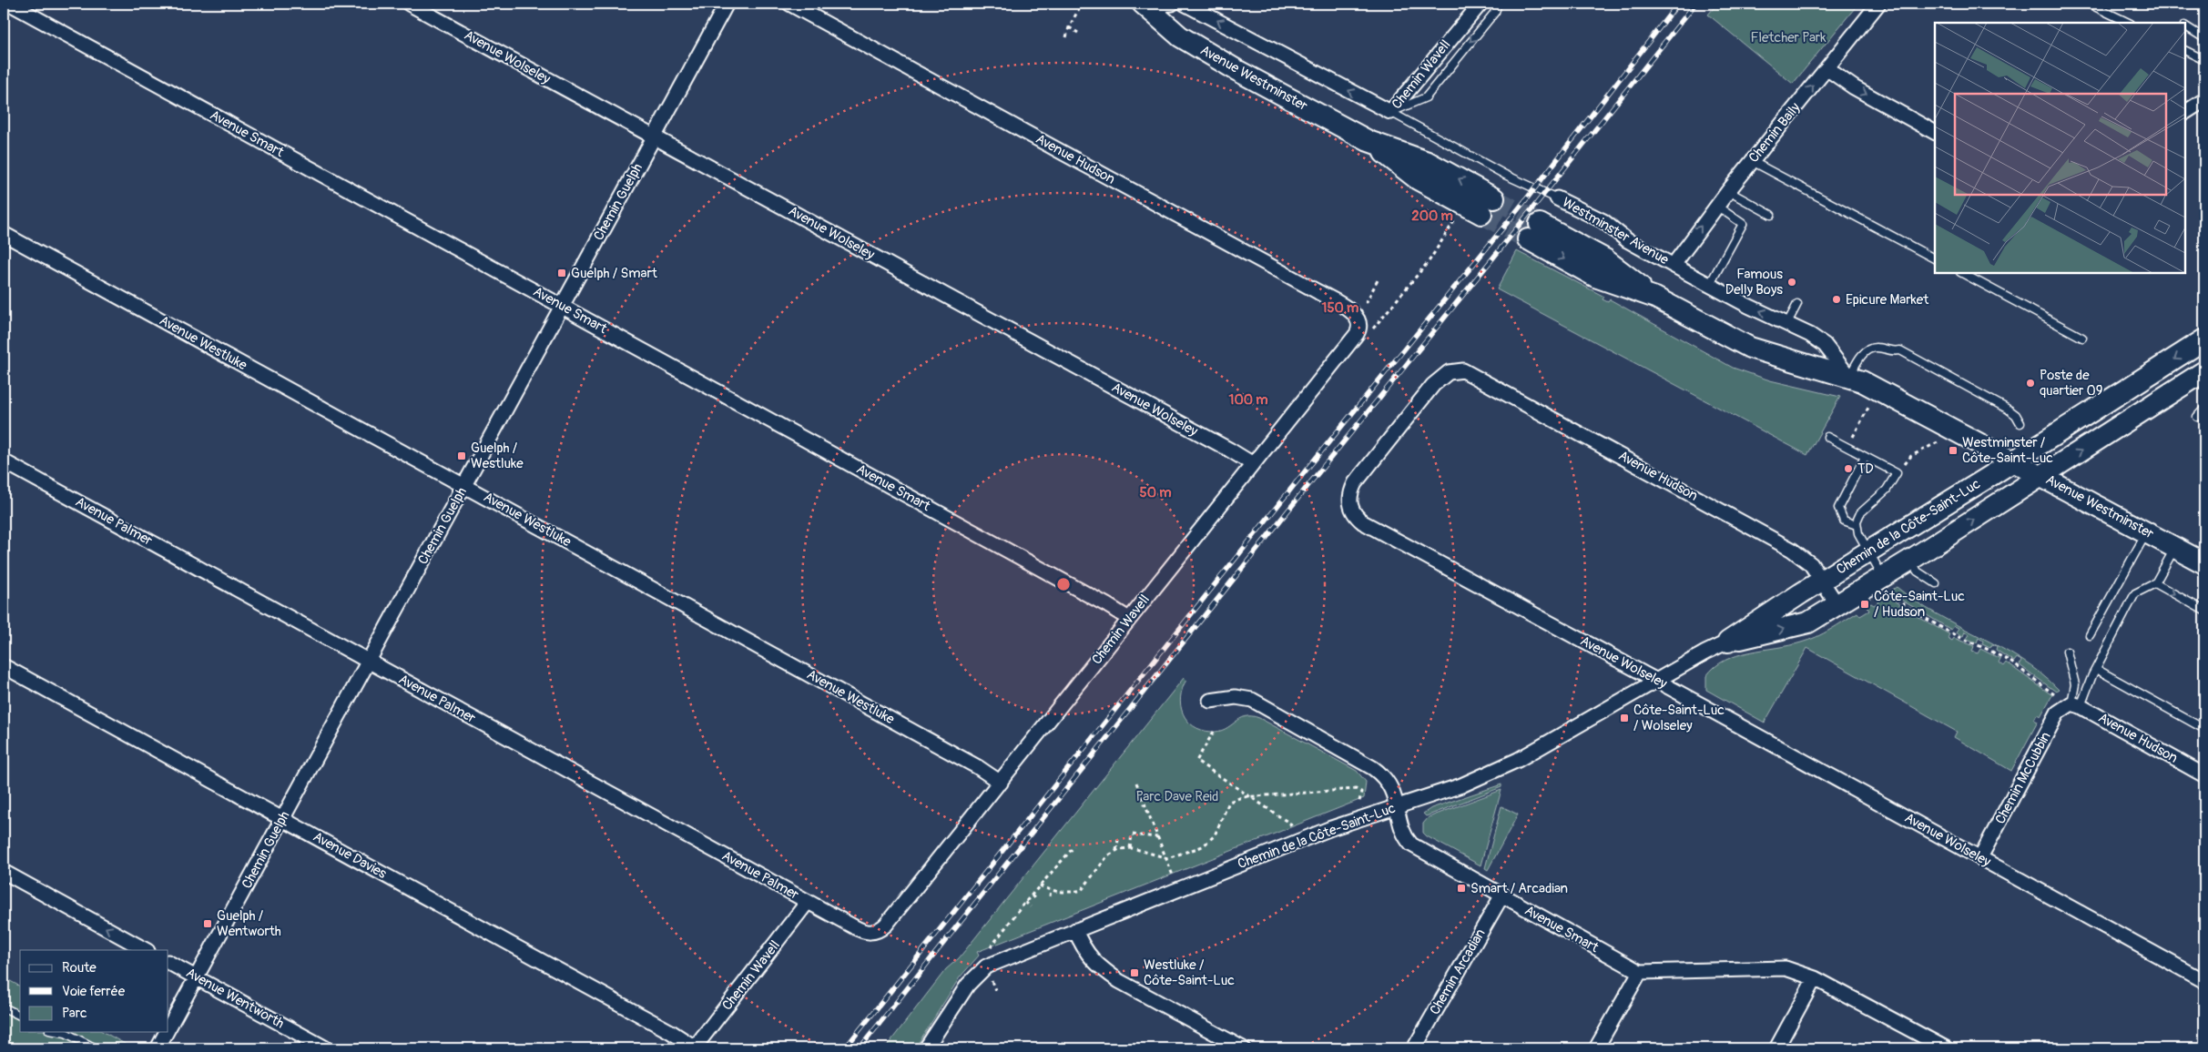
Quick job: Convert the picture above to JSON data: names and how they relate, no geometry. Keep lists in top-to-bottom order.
{
  "streets": {
    "street": [
      "Avenue Wolseley",
      "Chemin Wavell",
      "Avenue Westminster",
      "Chemin Baily",
      "Avenue Smart",
      "Avenue Hudson",
      "Chemin Guelph",
      "Westminster Avenue",
      "Avenue Westluke",
      "Avenue Palmer",
      "Chemin de la Côte-Saint-Luc",
      "Chemin McCubbin",
      "Avenue Davies",
      "Chemin Arcadian",
      "Avenue Wentworth"
    ]
  },
  "crossings": [
    ["Avenue Wolseley", "Chemin Wavell"],
    ["Avenue Wolseley", "Avenue Hudson"],
    ["Avenue Wolseley", "Chemin Guelph"],
    ["Avenue Wolseley", "Chemin de la Côte-Saint-Luc"],
    ["Avenue Wolseley", "Chemin McCubbin"],
    ["Chemin Wavell", "Avenue Smart"],
    ["Chemin Wavell", "Avenue Hudson"],
    ["Chemin Wavell", "Avenue Westluke"],
    ["Chemin Wavell", "Avenue Palmer"],
    ["Chemin Wavell", "Avenue Davies"],
    ["Avenue Westminster", "Chemin Baily"],
    ["Avenue Westminster", "Westminster Avenue"],
    ["Avenue Westminster", "Chemin de la Côte-Saint-Luc"],
    ["Chemin Baily", "Westminster Avenue"],
    ["Avenue Smart", "Chemin Guelph"],
    ["Avenue Smart", "Chemin de la Côte-Saint-Luc"],
    ["Avenue Smart", "Chemin Arcadian"],
    ["Avenue Hudson", "Chemin de la Côte-Saint-Luc"],
    ["Avenue Hudson", "Chemin McCubbin"],
    ["Chemin Guelph", "Avenue Westluke"],
    ["Chemin Guelph", "Avenue Palmer"],
    ["Chemin Guelph", "Avenue Davies"],
    ["Chemin Guelph", "Avenue Wentworth"]
  ],
  "one_way": ["Chemin Baily"],
  "parks": ["Fletcher Park", "Parc Dave Reid"],
  "places": {
    "transit": [
      "Guelph / Smart",
      "Westminster / Côte-Saint-Luc",
      "Guelph / Westluke",
      "Côte-Saint-Luc / Hudson",
      "Côte-Saint-Luc / Wolseley",
      "Smart / Arcadian",
      "Guelph / Wentworth",
      "Westluke / Côte-Saint-Luc"
    ],
    "other": [
      "Famous Delly Boys",
      "Epicure Market",
      "Poste de quartier 09",
      "TD"
    ]
  },
  "legend": ["Route", "Voie ferrée", "Parc"],
  "rings": [
    "200 m",
    "150 m",
    "100 m",
    "50 m"
  ]
}
